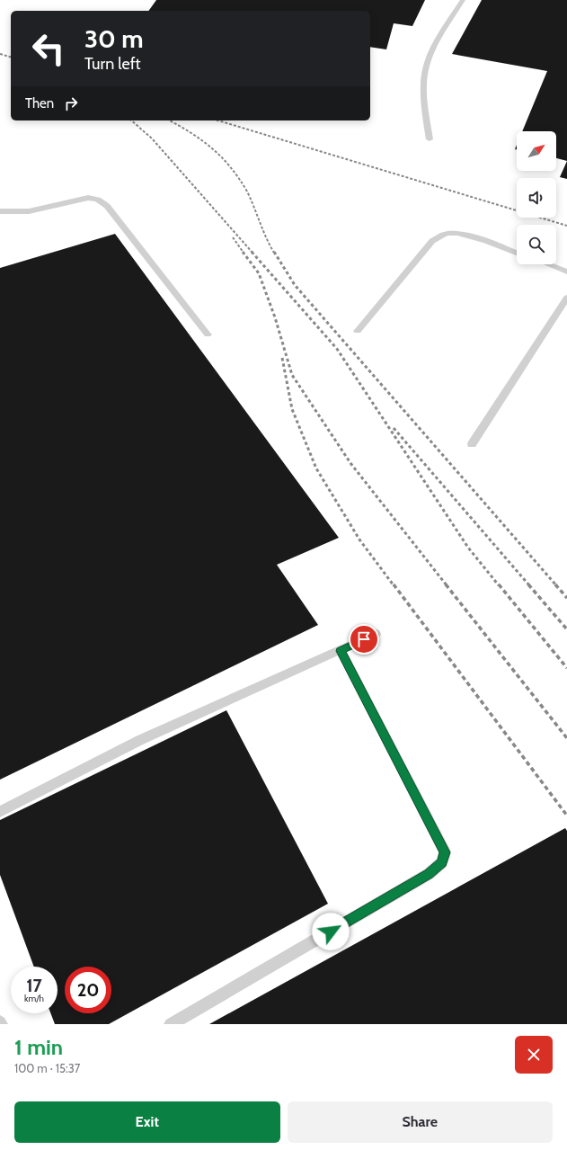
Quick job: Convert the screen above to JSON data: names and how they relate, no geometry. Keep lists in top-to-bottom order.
{
  "north": "top right",
  "page": {
    "turn": ["30 m", "Turn left"],
    "then": "Then",
    "speed": "17 km/h",
    "limit": "20",
    "heading": ["1 min", "100 m · 15:37"],
    "buttons": ["Exit", "Share"]
  }
}
